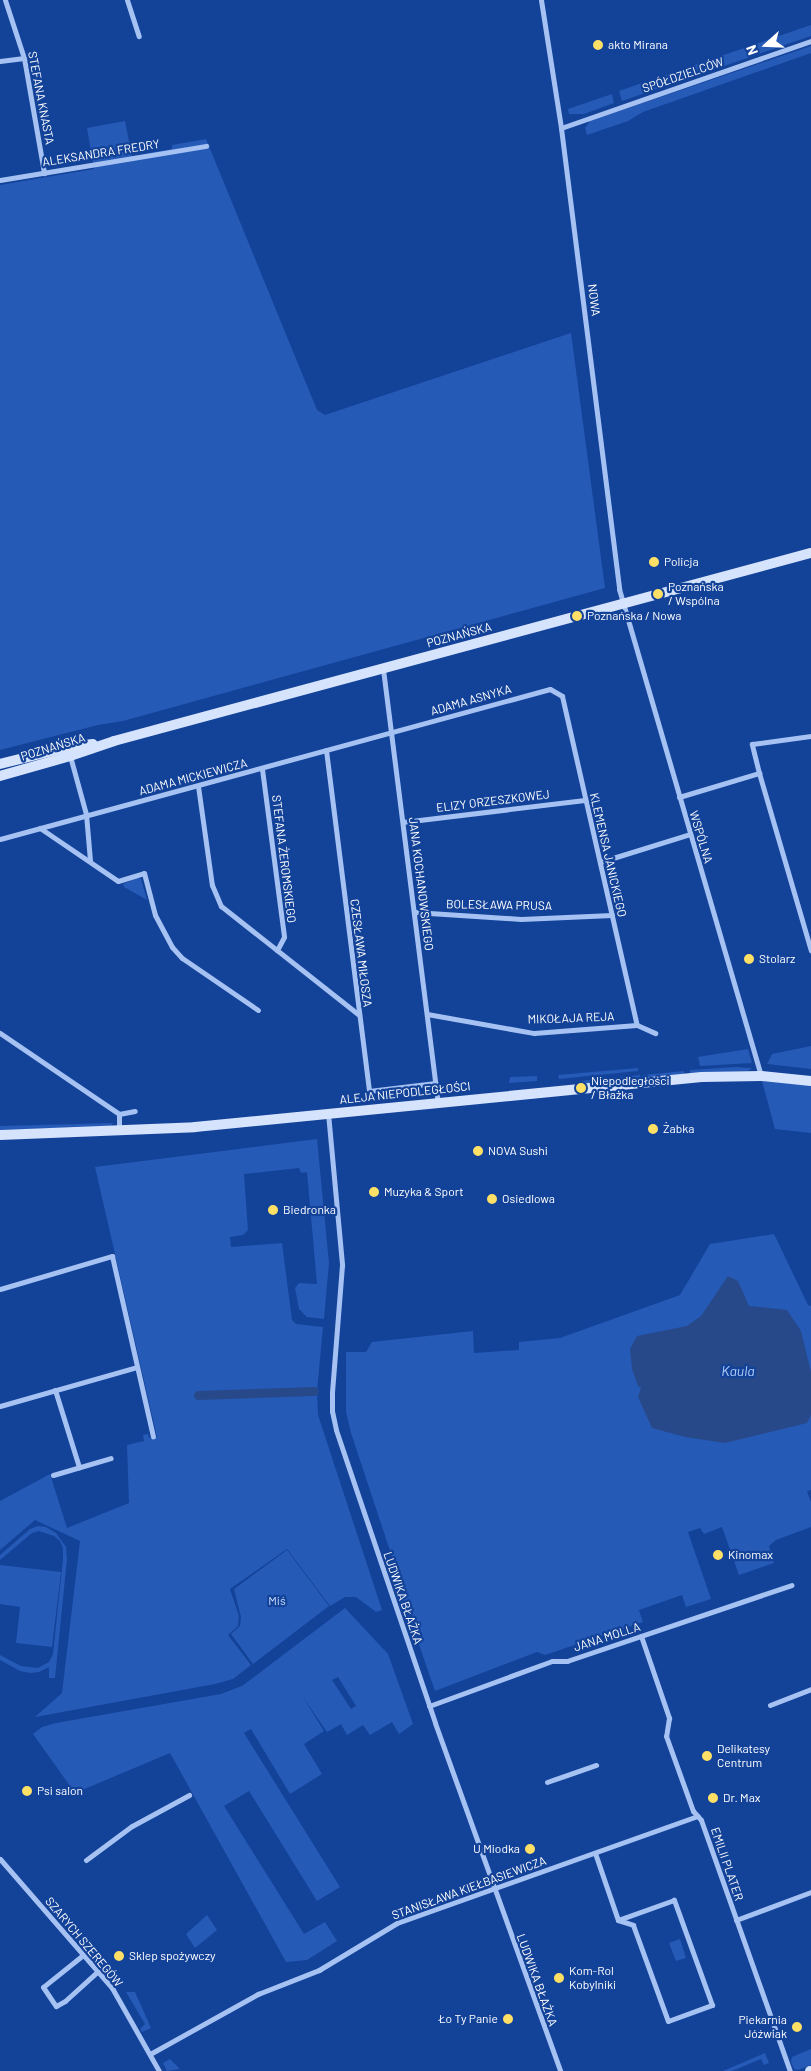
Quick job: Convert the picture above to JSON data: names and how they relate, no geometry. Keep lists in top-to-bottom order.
{
  "streets": {
    "main road": ["POZNAŃSKA", "ALEJA NIEPODLEGŁOŚCI"],
    "street": [
      "SPÓŁDZIELCÓW",
      "STEFANA KNASTA",
      "ALEKSANDRA FREDRY",
      "NOWA",
      "ADAMA ASNYKA",
      "ADAMA MICKIEWICZA",
      "ELIZY ORZESZKOWEJ",
      "WSPÓLNA",
      "KLEMENSA JANICKIEGO",
      "STEFANA ŻEROMSKIEGO",
      "JANA KOCHANOWSKIEGO",
      "BOLESŁAWA PRUSA",
      "CZESŁAWA MIŁOSZA",
      "MIKOŁAJA REJA",
      "LUDWIKA BŁAŻKA",
      "JANA MOLLA",
      "EMILII PLATER",
      "STANISŁAWA KIEŁBASIEWICZA",
      "SZARYCH SZEREGÓW"
    ]
  },
  "crossings": [
    ["SPÓŁDZIELCÓW", "NOWA"],
    ["STEFANA KNASTA", "ALEKSANDRA FREDRY"],
    ["NOWA", "POZNAŃSKA"],
    ["NOWA", "WSPÓLNA"],
    ["POZNAŃSKA", "WSPÓLNA"],
    ["POZNAŃSKA", "JANA KOCHANOWSKIEGO"],
    ["ADAMA ASNYKA", "ADAMA MICKIEWICZA"],
    ["ADAMA ASNYKA", "KLEMENSA JANICKIEGO"],
    ["ADAMA ASNYKA", "JANA KOCHANOWSKIEGO"],
    ["ADAMA MICKIEWICZA", "STEFANA ŻEROMSKIEGO"],
    ["ADAMA MICKIEWICZA", "JANA KOCHANOWSKIEGO"],
    ["ADAMA MICKIEWICZA", "CZESŁAWA MIŁOSZA"],
    ["ELIZY ORZESZKOWEJ", "KLEMENSA JANICKIEGO"],
    ["ELIZY ORZESZKOWEJ", "JANA KOCHANOWSKIEGO"],
    ["WSPÓLNA", "ALEJA NIEPODLEGŁOŚCI"],
    ["KLEMENSA JANICKIEGO", "BOLESŁAWA PRUSA"],
    ["KLEMENSA JANICKIEGO", "MIKOŁAJA REJA"],
    ["JANA KOCHANOWSKIEGO", "BOLESŁAWA PRUSA"],
    ["JANA KOCHANOWSKIEGO", "CZESŁAWA MIŁOSZA"],
    ["JANA KOCHANOWSKIEGO", "MIKOŁAJA REJA"],
    ["JANA KOCHANOWSKIEGO", "ALEJA NIEPODLEGŁOŚCI"],
    ["ALEJA NIEPODLEGŁOŚCI", "LUDWIKA BŁAŻKA"],
    ["LUDWIKA BŁAŻKA", "JANA MOLLA"],
    ["LUDWIKA BŁAŻKA", "STANISŁAWA KIEŁBASIEWICZA"],
    ["JANA MOLLA", "EMILII PLATER"],
    ["EMILII PLATER", "STANISŁAWA KIEŁBASIEWICZA"],
    ["STANISŁAWA KIEŁBASIEWICZA", "SZARYCH SZEREGÓW"]
  ],
  "water": ["Kaula"],
  "parks": ["Miś"],
  "places": [
    "akto Mirana",
    "Policja",
    "Poznańska / Wspólna",
    "Poznańska / Nowa",
    "Stolarz",
    "Niepodległości / Błażka",
    "Żabka",
    "NOVA Sushi",
    "Muzyka & Sport",
    "Osiedlowa",
    "Biedronka",
    "Kinomax",
    "Delikatesy Centrum",
    "Psi salon",
    "Dr. Max",
    "U Miodka",
    "Sklep spożywczy",
    "Kom-Rol Kobylniki",
    "Ło Ty Panie",
    "Piekarnia Jóźwiak"
  ],
  "north": "left"
}
